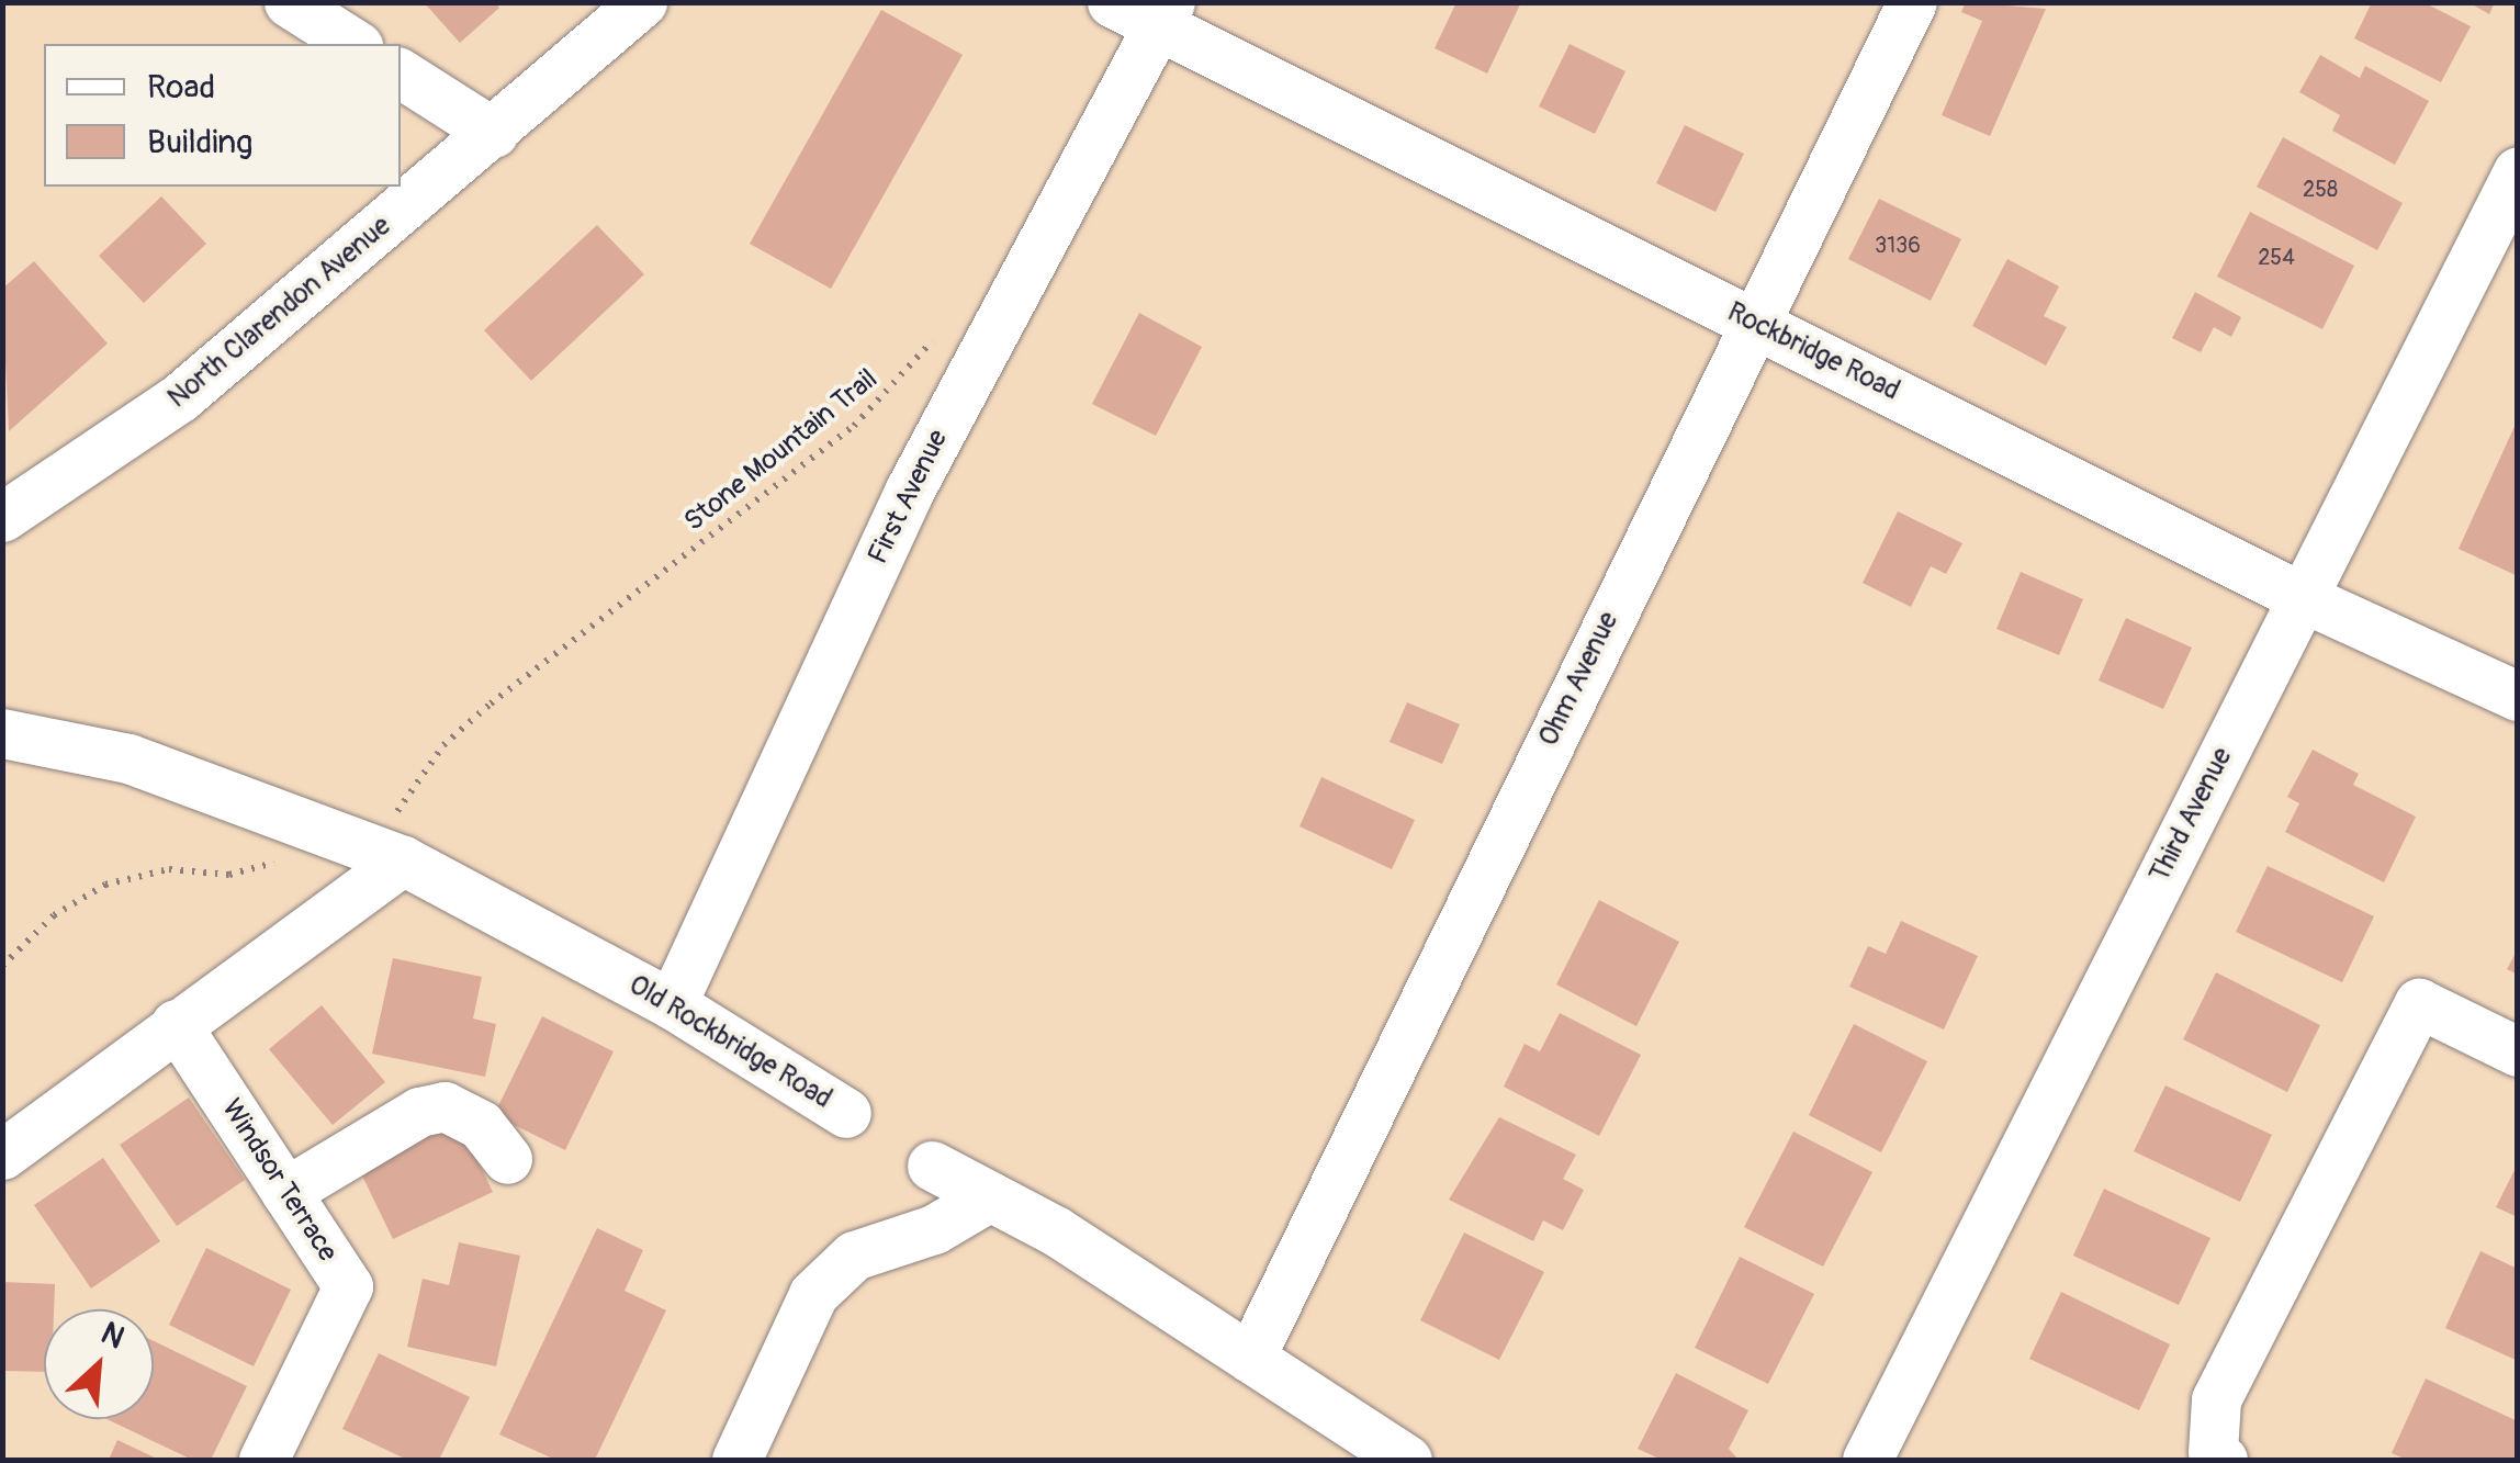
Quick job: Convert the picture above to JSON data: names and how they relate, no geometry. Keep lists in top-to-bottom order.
{
  "streets": {
    "street": [
      "North Clarendon Avenue",
      "Rockbridge Road",
      "First Avenue",
      "Ohm Avenue",
      "Third Avenue",
      "Old Rockbridge Road",
      "Windsor Terrace"
    ],
    "path": ["Stone Mountain Trail"]
  },
  "crossings": [
    ["Rockbridge Road", "First Avenue"],
    ["Rockbridge Road", "Ohm Avenue"],
    ["Rockbridge Road", "Third Avenue"],
    ["Stone Mountain Trail", "Old Rockbridge Road"],
    ["First Avenue", "Old Rockbridge Road"]
  ],
  "house_numbers": ["258", "3136", "254"],
  "legend": ["Road", "Building"],
  "north": "top right"
}
